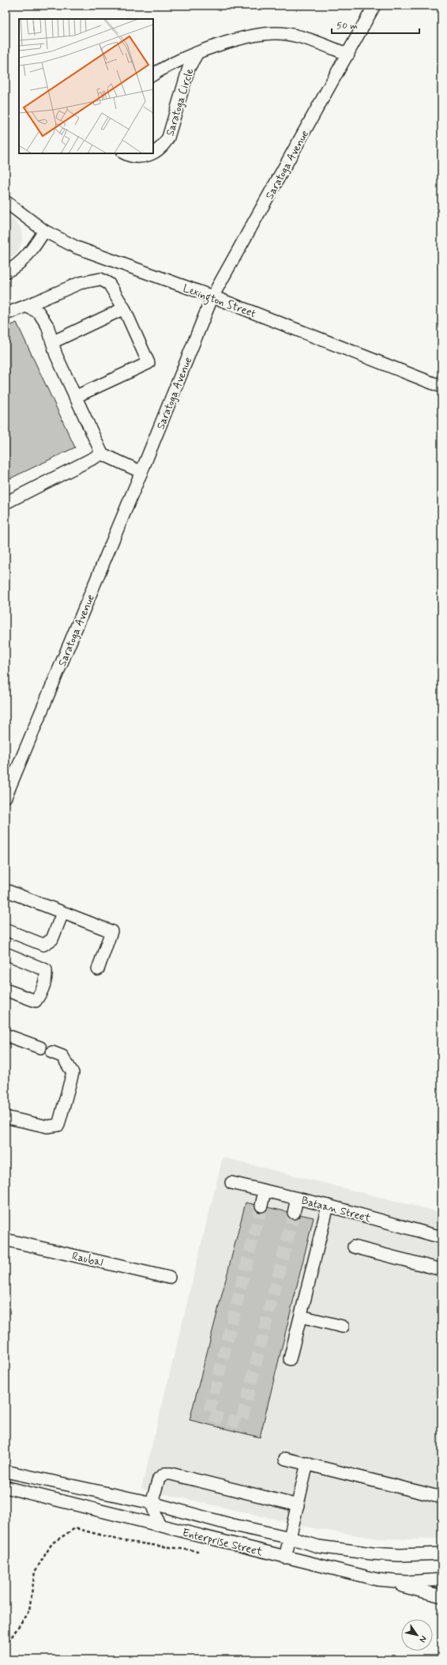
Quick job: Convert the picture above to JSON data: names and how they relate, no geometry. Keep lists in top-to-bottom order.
{
  "streets": {
    "street": [
      "Saratoga Circle",
      "Saratoga Avenue",
      "Lexington Street",
      "Bataan Street",
      "Raubal",
      "Enterprise Street"
    ]
  },
  "crossings": [
    ["Saratoga Circle", "Saratoga Avenue"],
    ["Saratoga Avenue", "Lexington Street"]
  ],
  "scale_bar": "50 m",
  "north": "bottom right"
}
